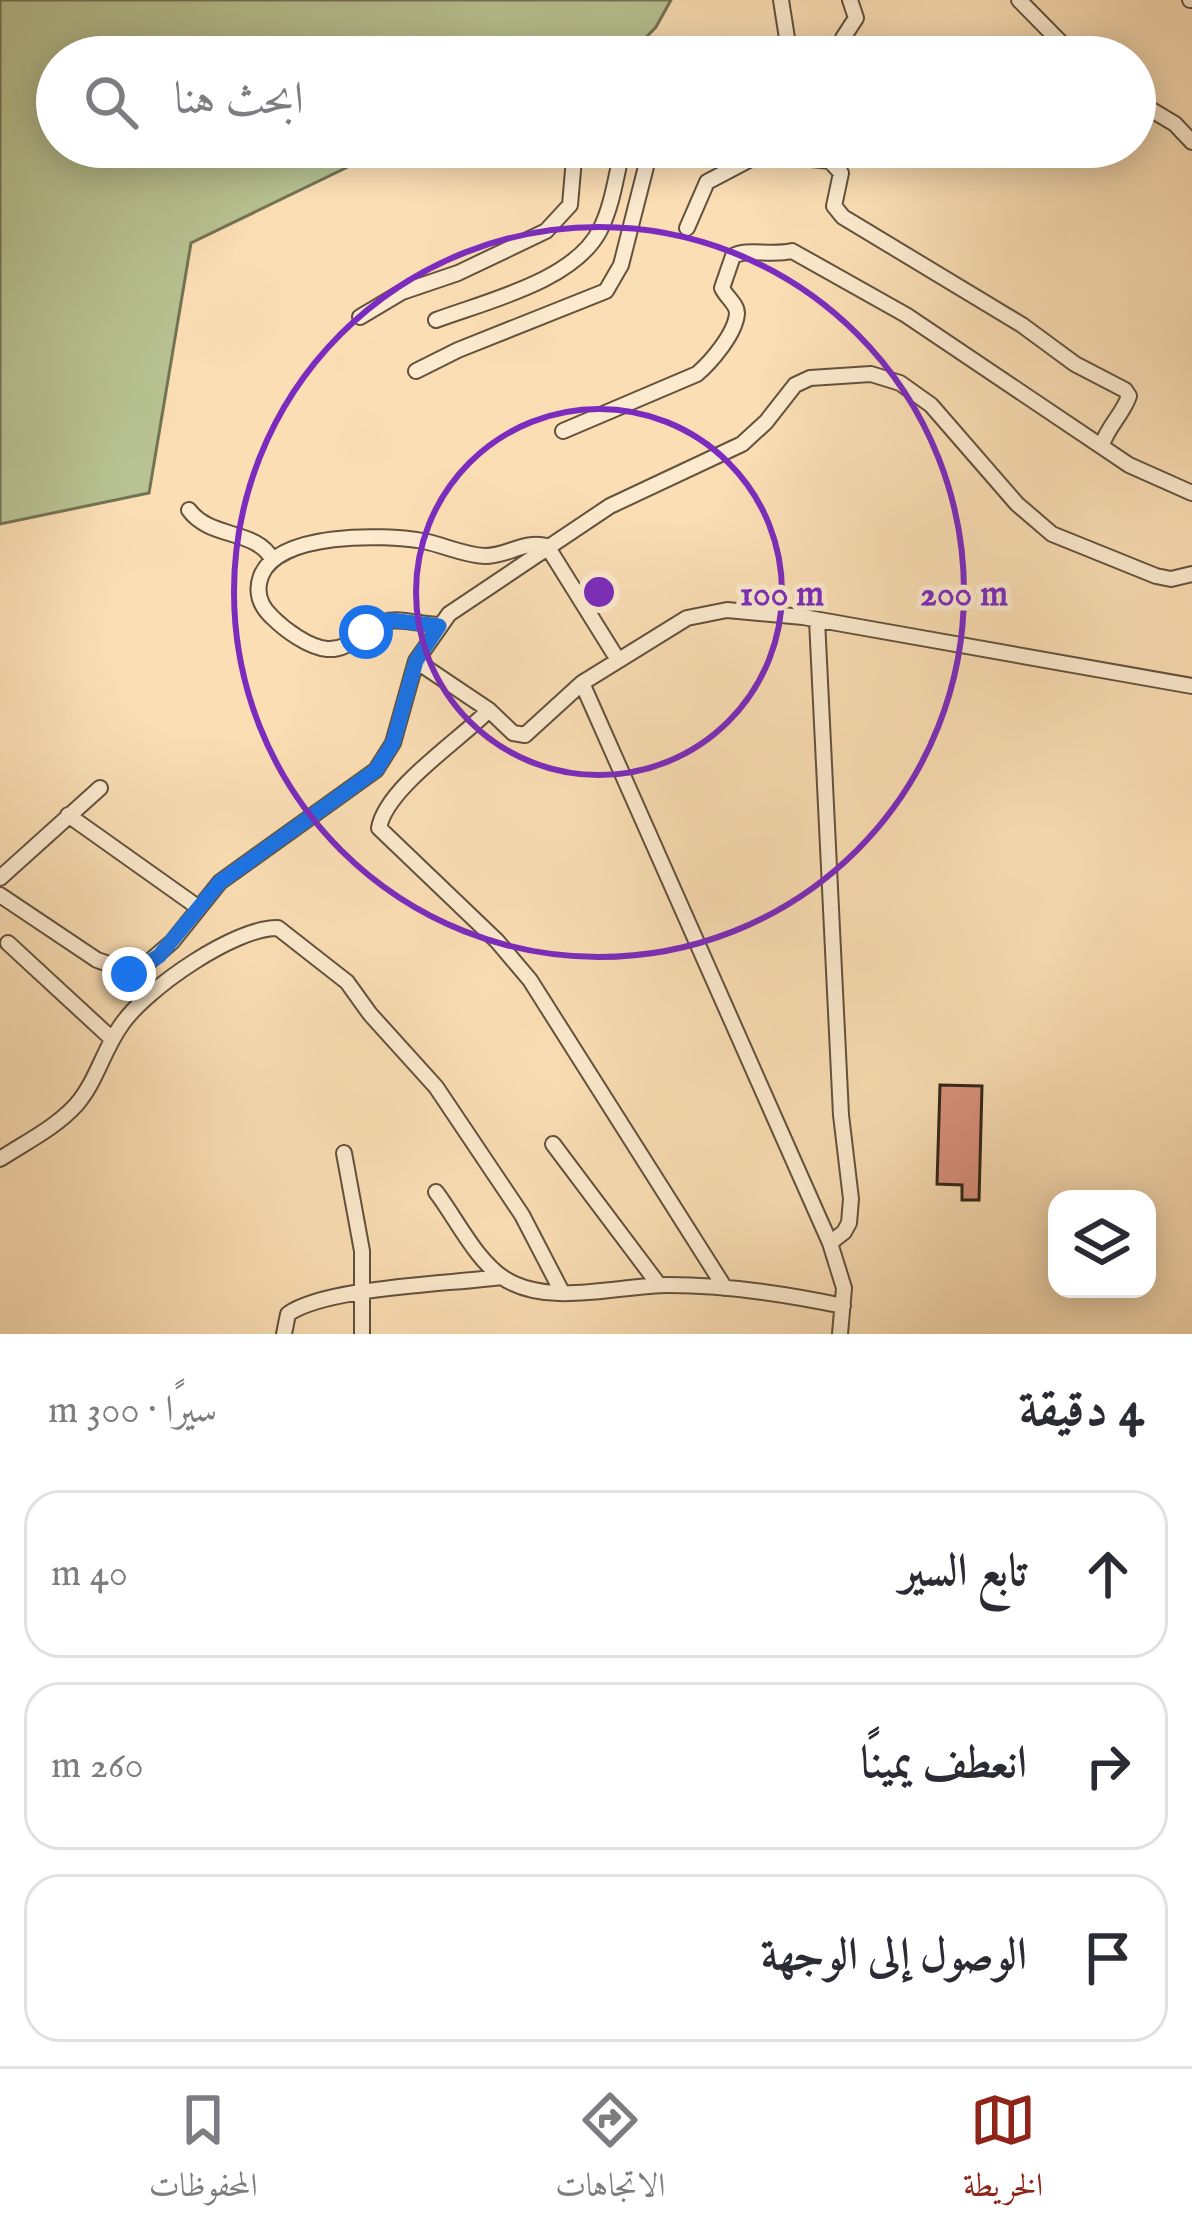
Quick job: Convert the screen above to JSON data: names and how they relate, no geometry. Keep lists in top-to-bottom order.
{
  "page": {
    "search": "ابحث هنا",
    "heading": ["4 دقيقة", "سيرًا · 300 m"],
    "list": [
      ["تابع السير", "40 m"],
      ["انعطف يمينًا", "260 m"],
      "الوصول إلى الوجهة"
    ],
    "nav": ["الخريطة", "الاتجاهات", "المحفوظات"]
  },
  "rings": ["100 m", "200 m"]
}
